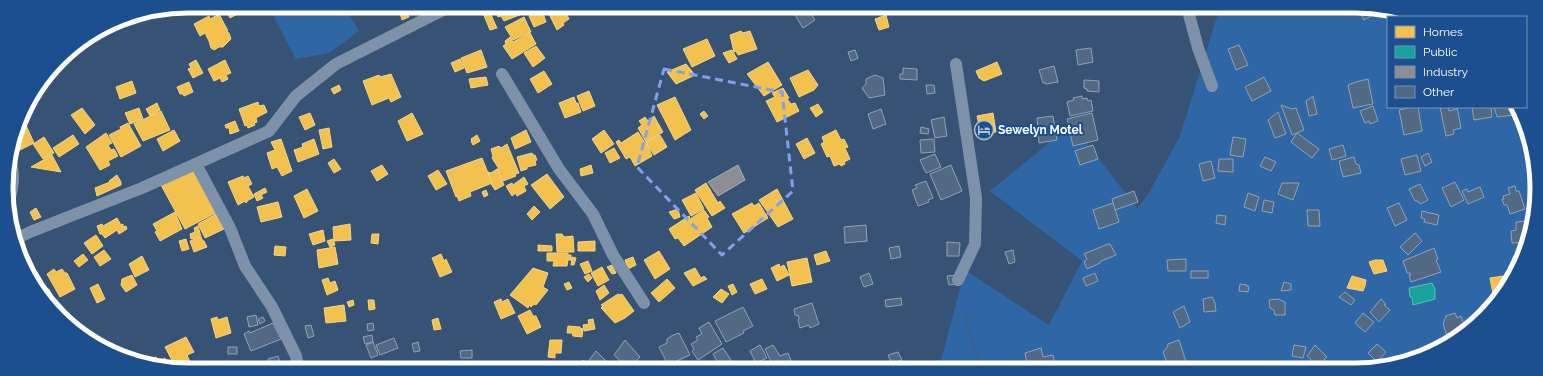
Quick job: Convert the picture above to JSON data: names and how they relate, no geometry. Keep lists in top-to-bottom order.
{
  "places": {
    "hotel": ["Sewelyn Motel"]
  },
  "legend": [
    "Homes",
    "Public",
    "Industry",
    "Other"
  ]
}
